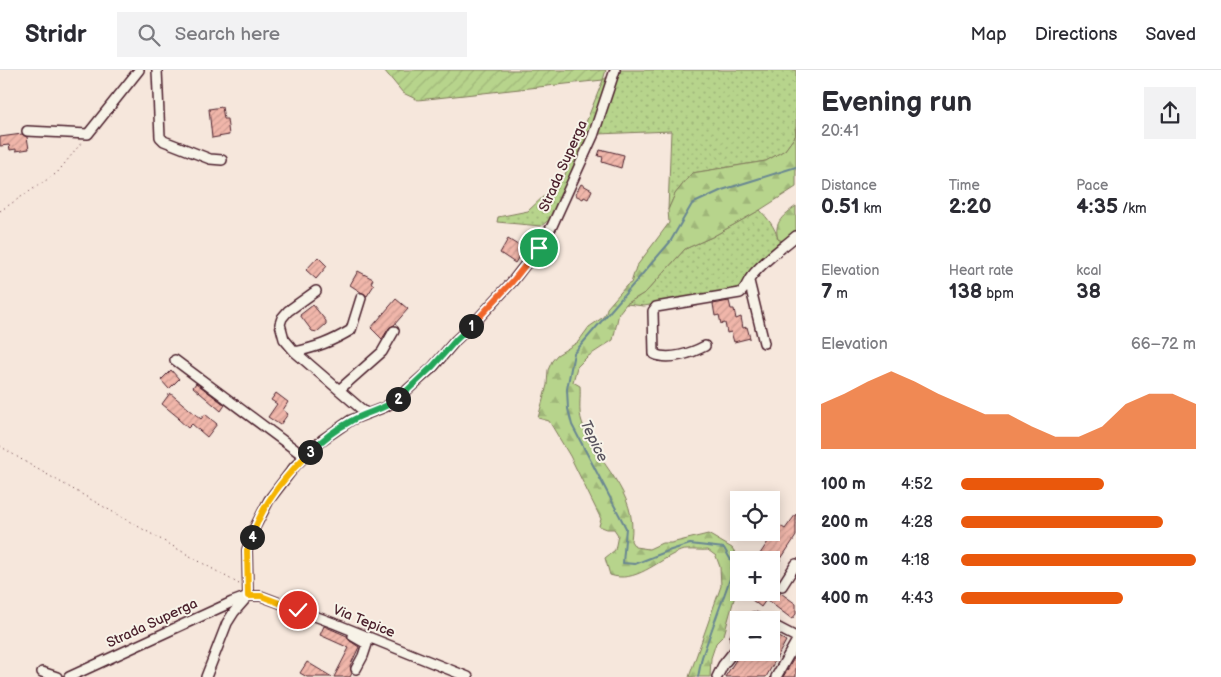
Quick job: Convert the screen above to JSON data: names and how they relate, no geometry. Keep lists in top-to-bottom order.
{
  "streets": {
    "street": ["Strada Superga", "Via Tepice"]
  },
  "crossings": [
    ["Strada Superga", "Via Tepice"]
  ],
  "water": ["Tepice"],
  "page": {
    "header": "Stridr",
    "search": "Search here",
    "nav": ["Map", "Directions", "Saved"],
    "heading": ["Evening run", "20:41"],
    "stats": [
      ["Distance", "0.51 km"],
      ["Time", "2:20"],
      ["Pace", "4:35 /km"],
      ["Elevation", "7 m"],
      ["Heart rate", "138 bpm"],
      ["kcal", "38"]
    ],
    "pins": [
      "1",
      "2",
      "3",
      "4"
    ],
    "chart": ["Elevation", "66–72 m"],
    "list": [
      {
        "name": "100 m",
        "note": "4:52"
      },
      {
        "name": "200 m",
        "note": "4:28"
      },
      {
        "name": "300 m",
        "note": "4:18"
      },
      {
        "name": "400 m",
        "note": "4:43"
      }
    ],
    "map_buttons": ["+", "−"]
  }
}
